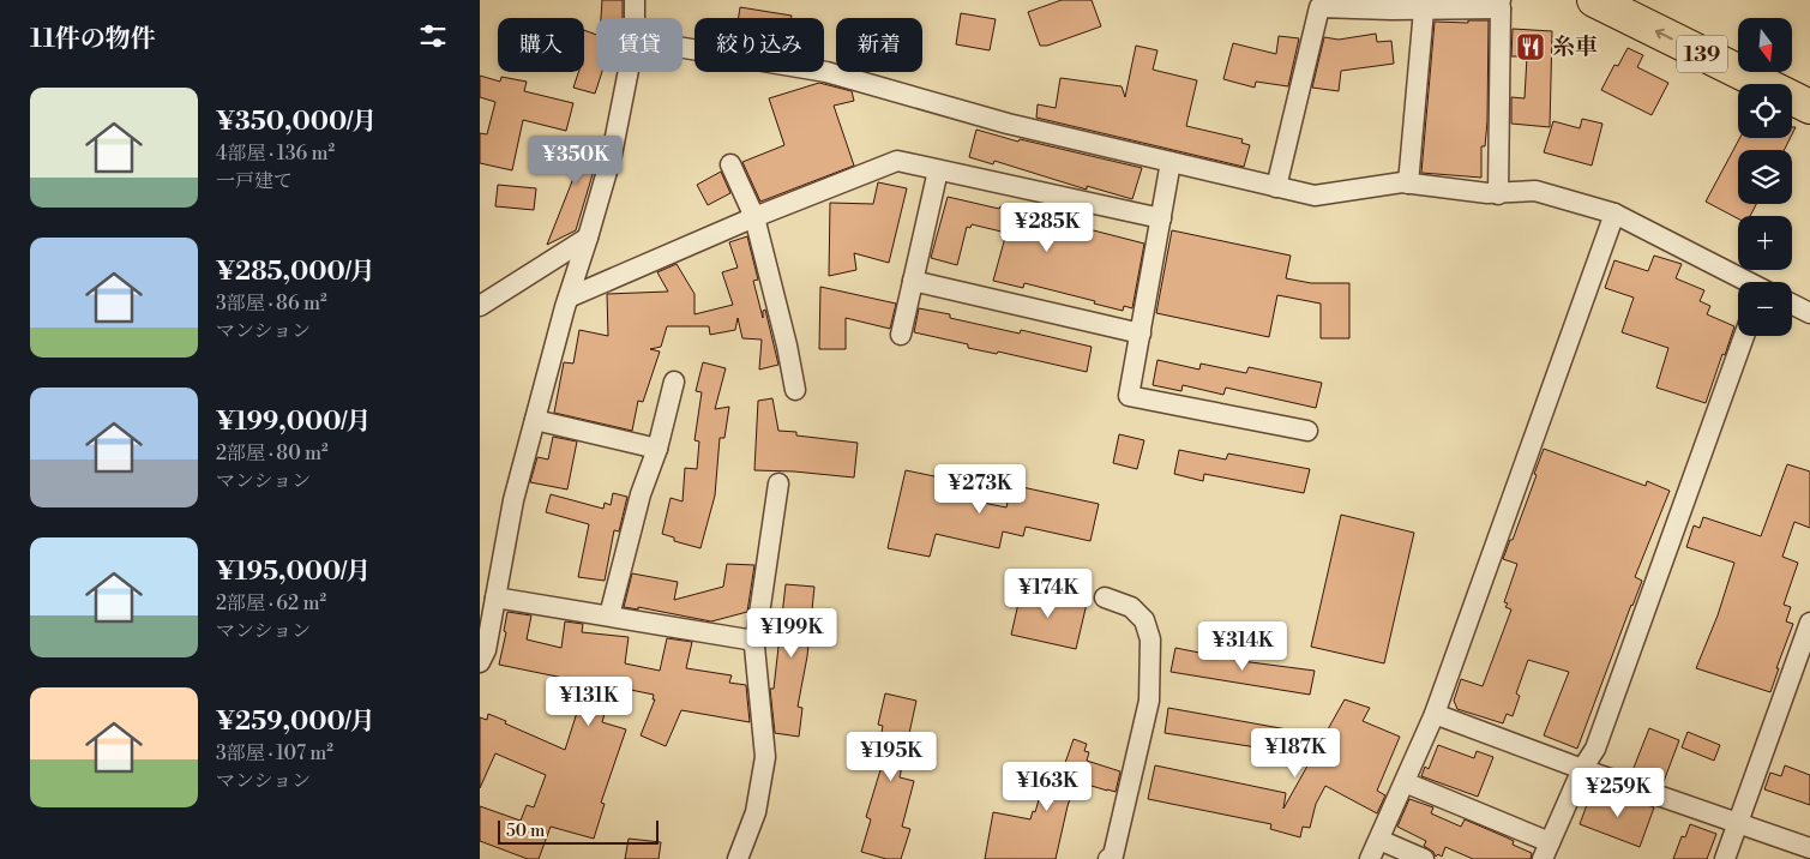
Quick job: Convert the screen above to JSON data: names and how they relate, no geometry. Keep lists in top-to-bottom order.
{
  "streets": {
    "highway": ["139"]
  },
  "places": {
    "restaurant": ["糸車"]
  },
  "scale_bar": "50 m",
  "north": "bottom",
  "page": {
    "heading": "11件の物件",
    "map_buttons": ["+", "−"],
    "chip": [
      "購入",
      "賃貸",
      "絞り込み",
      "新着"
    ],
    "list": [
      {
        "name": "¥350,000/月",
        "note": "4部屋 · 136 m² · 一戸建て"
      },
      {
        "name": "¥285,000/月",
        "note": "3部屋 · 86 m² · マンション"
      },
      {
        "name": "¥199,000/月",
        "note": "2部屋 · 80 m² · マンション"
      },
      {
        "name": "¥195,000/月",
        "note": "2部屋 · 62 m² · マンション"
      },
      {
        "name": "¥259,000/月",
        "note": "3部屋 · 107 m² · マンション"
      }
    ],
    "price": [
      "¥350K",
      "¥285K",
      "¥273K",
      "¥174K",
      "¥199K",
      "¥314K",
      "¥131K",
      "¥187K",
      "¥195K",
      "¥163K",
      "¥259K"
    ],
    "scale": "50 m"
  }
}
